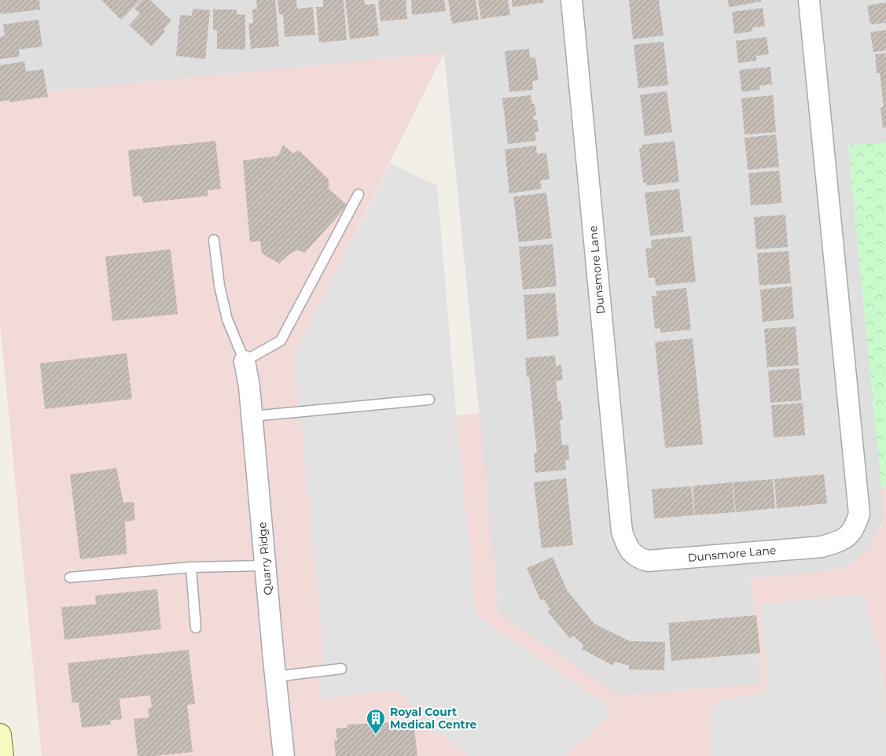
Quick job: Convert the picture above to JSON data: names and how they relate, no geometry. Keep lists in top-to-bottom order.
{
  "streets": {
    "street": ["Dunsmore Lane", "Quarry Ridge"]
  },
  "places": {
    "building": ["Royal Court Medical Centre"]
  }
}
